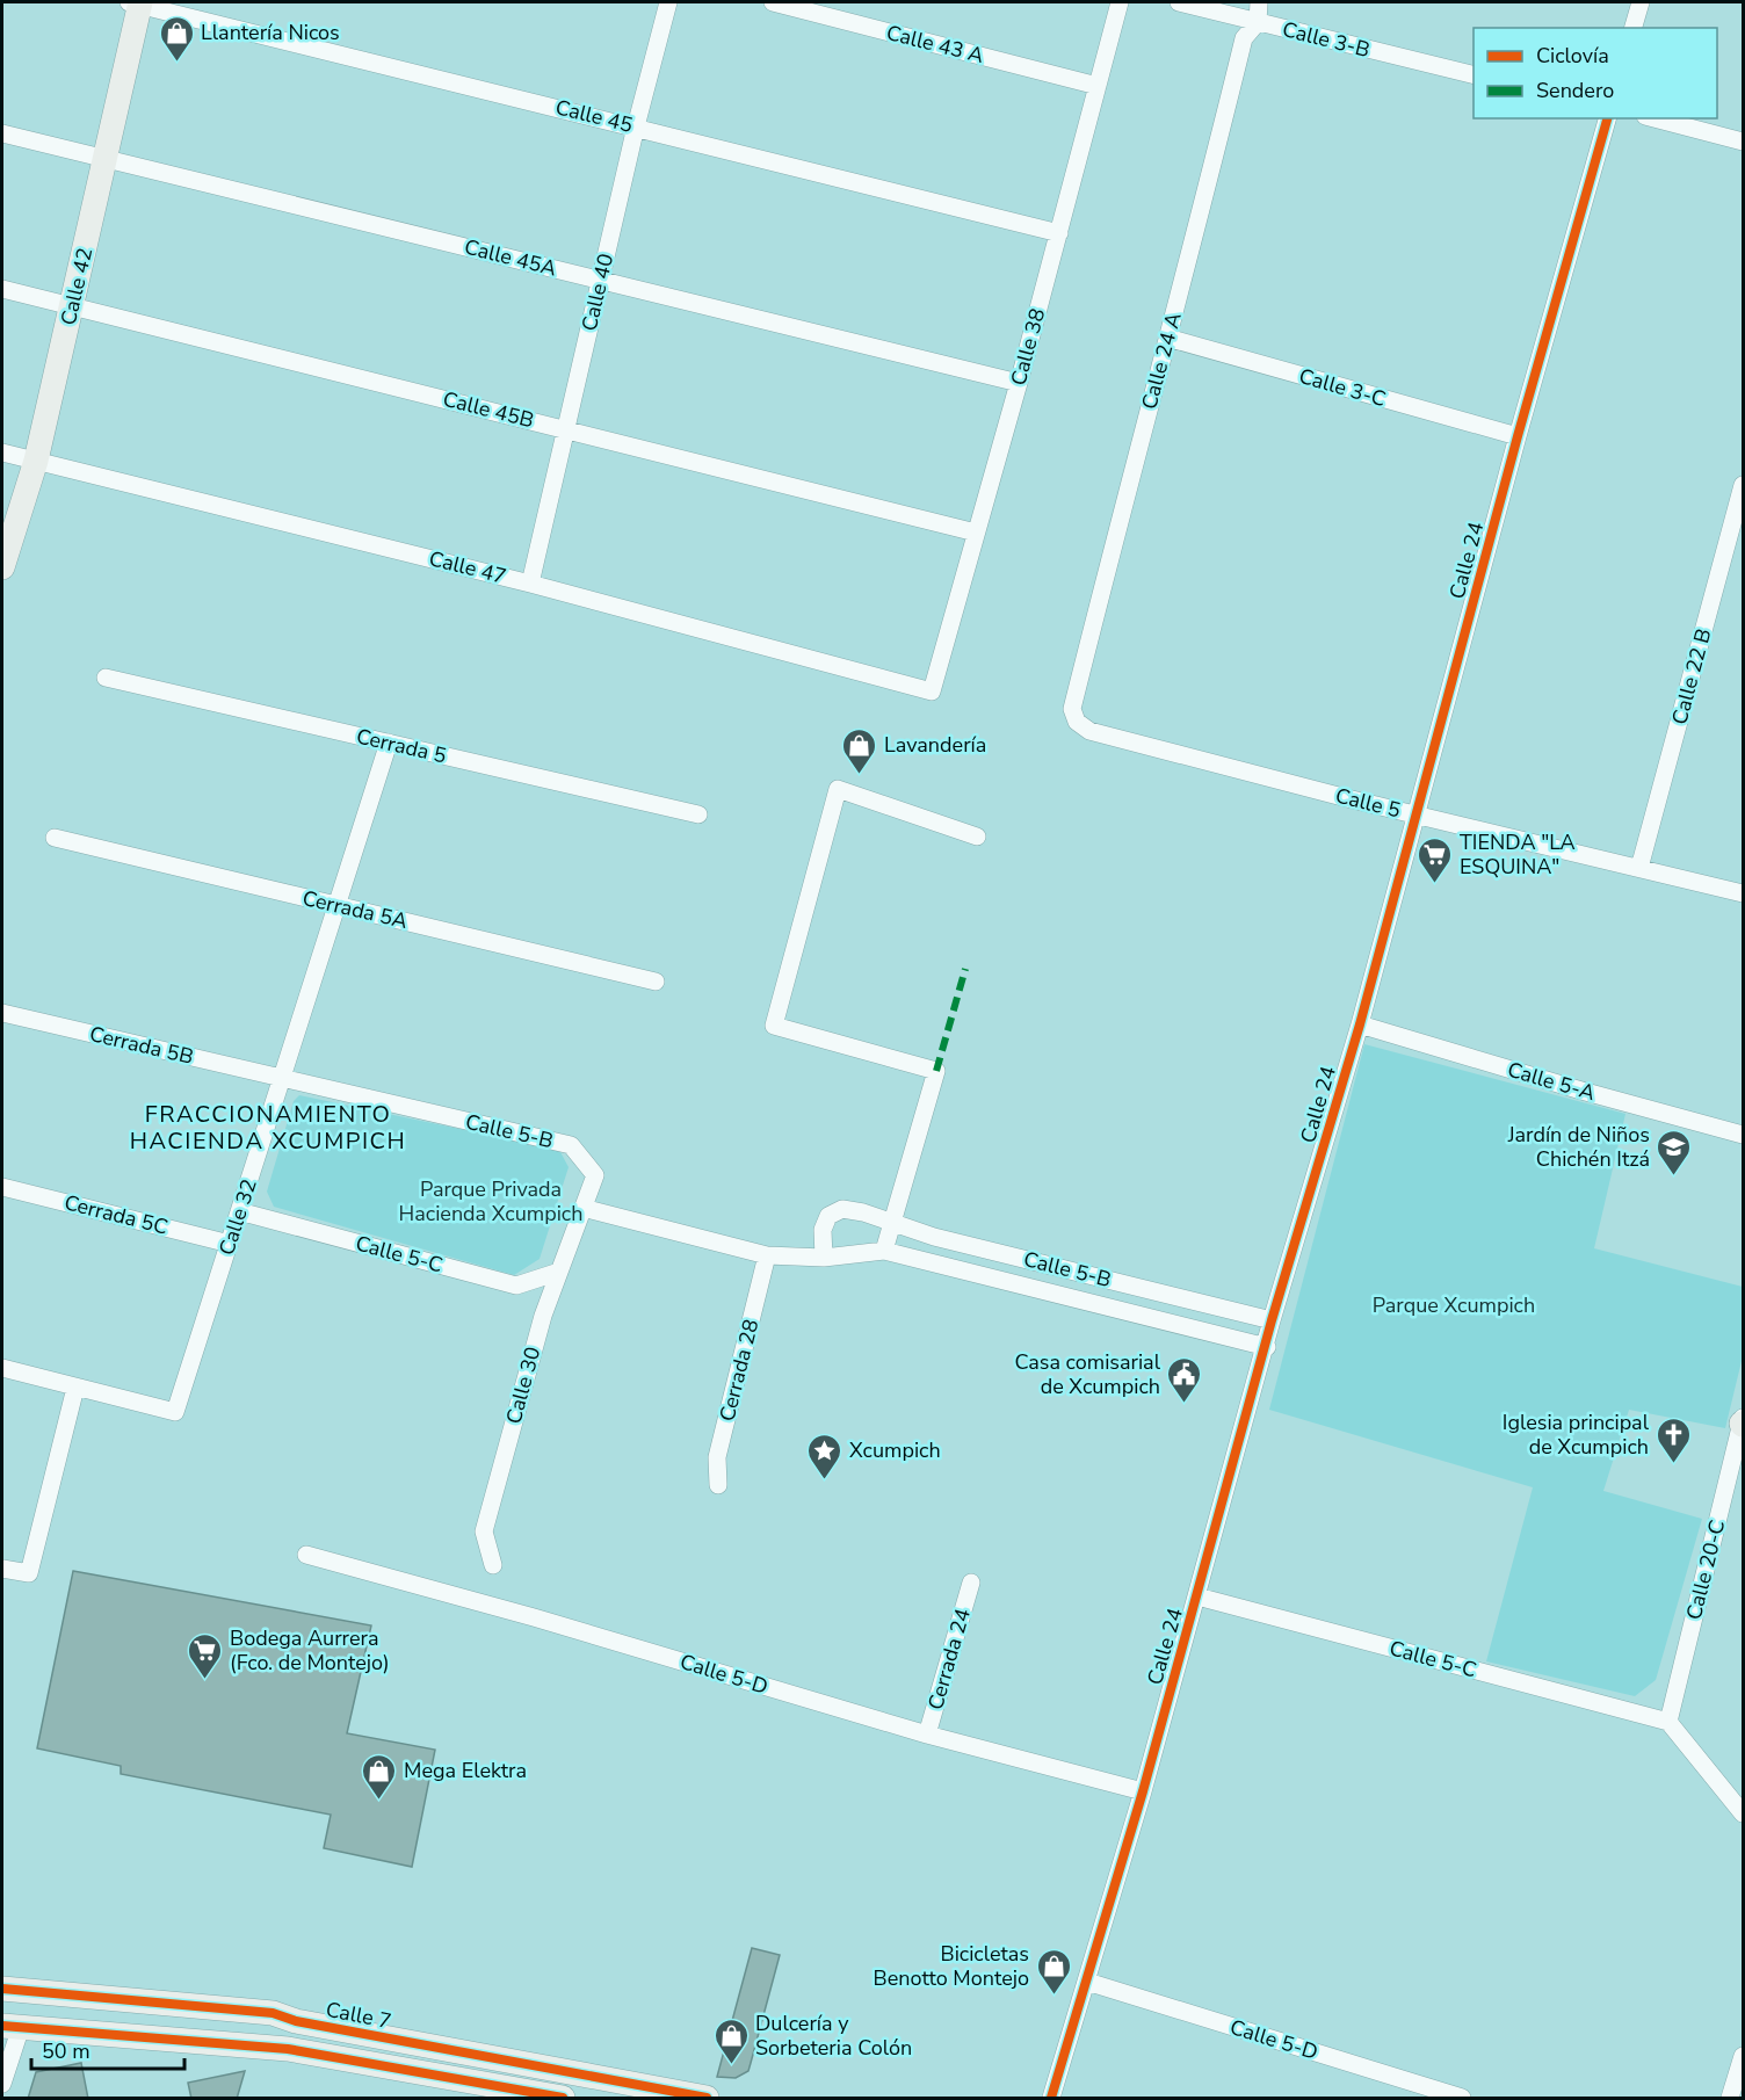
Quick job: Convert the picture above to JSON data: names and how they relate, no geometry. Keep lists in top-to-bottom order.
{
  "streets": {
    "main road": ["Calle 42", "Calle 7"],
    "street": [
      "Calle 3-B",
      "Calle 43 A",
      "Calle 45",
      "Calle 45A",
      "Calle 40",
      "Calle 38",
      "Calle 24 A",
      "Calle 3-C",
      "Calle 45B",
      "Calle 24",
      "Calle 47",
      "Calle 22 B",
      "Cerrada 5",
      "Calle 5",
      "Cerrada 5A",
      "Cerrada 5B",
      "Calle 5-A",
      "Calle 5-B",
      "Cerrada 5C",
      "Calle 32",
      "Calle 5-C",
      "Cerrada 28",
      "Calle 30",
      "Calle 20-C",
      "Cerrada 24",
      "Calle 5-D"
    ]
  },
  "crossings": [
    ["Calle 3-B", "Calle 24 A"],
    ["Calle 43 A", "Calle 38"],
    ["Calle 45", "Calle 42"],
    ["Calle 45", "Calle 40"],
    ["Calle 45", "Calle 38"],
    ["Calle 45A", "Calle 42"],
    ["Calle 45A", "Calle 40"],
    ["Calle 45A", "Calle 38"],
    ["Calle 42", "Calle 45B"],
    ["Calle 42", "Calle 47"],
    ["Calle 40", "Calle 45B"],
    ["Calle 40", "Calle 47"],
    ["Calle 38", "Calle 45B"],
    ["Calle 38", "Calle 47"],
    ["Calle 24 A", "Calle 3-C"],
    ["Calle 24 A", "Calle 5"],
    ["Calle 3-C", "Calle 24"],
    ["Calle 24", "Calle 5"],
    ["Calle 24", "Calle 5-A"],
    ["Calle 24", "Calle 5-B"],
    ["Calle 24", "Calle 5-C"],
    ["Calle 24", "Calle 5-D"],
    ["Calle 22 B", "Calle 5"],
    ["Cerrada 5", "Calle 32"],
    ["Cerrada 5A", "Calle 32"],
    ["Cerrada 5B", "Calle 5-B"],
    ["Cerrada 5B", "Calle 32"],
    ["Calle 5-B", "Calle 32"],
    ["Calle 5-B", "Cerrada 28"],
    ["Calle 5-B", "Calle 30"],
    ["Cerrada 5C", "Calle 32"],
    ["Calle 32", "Calle 5-C"],
    ["Calle 5-C", "Calle 30"],
    ["Calle 5-C", "Calle 20-C"],
    ["Cerrada 24", "Calle 5-D"]
  ],
  "districts": ["FRACCIONAMIENTO HACIENDA XCUMPICH"],
  "parks": ["Parque Privada Hacienda Xcumpich", "Parque Xcumpich"],
  "places": {
    "shop": [
      "Llantería Nicos",
      "Lavandería",
      "Mega Elektra",
      "Bicicletas Benotto Montejo",
      "Dulcería y Sorbeteria Colón"
    ],
    "supermarket": ["TIENDA \"LA ESQUINA\"", "Bodega Aurrera (Fco. de Montejo)"],
    "school or university": ["Jardín de Niños Chichén Itzá"],
    "public building": ["Casa comisarial de Xcumpich"],
    "church": ["Iglesia principal de Xcumpich"],
    "place": ["Xcumpich"]
  },
  "legend": ["Ciclovía", "Sendero"],
  "scale_bar": "50 m"
}
